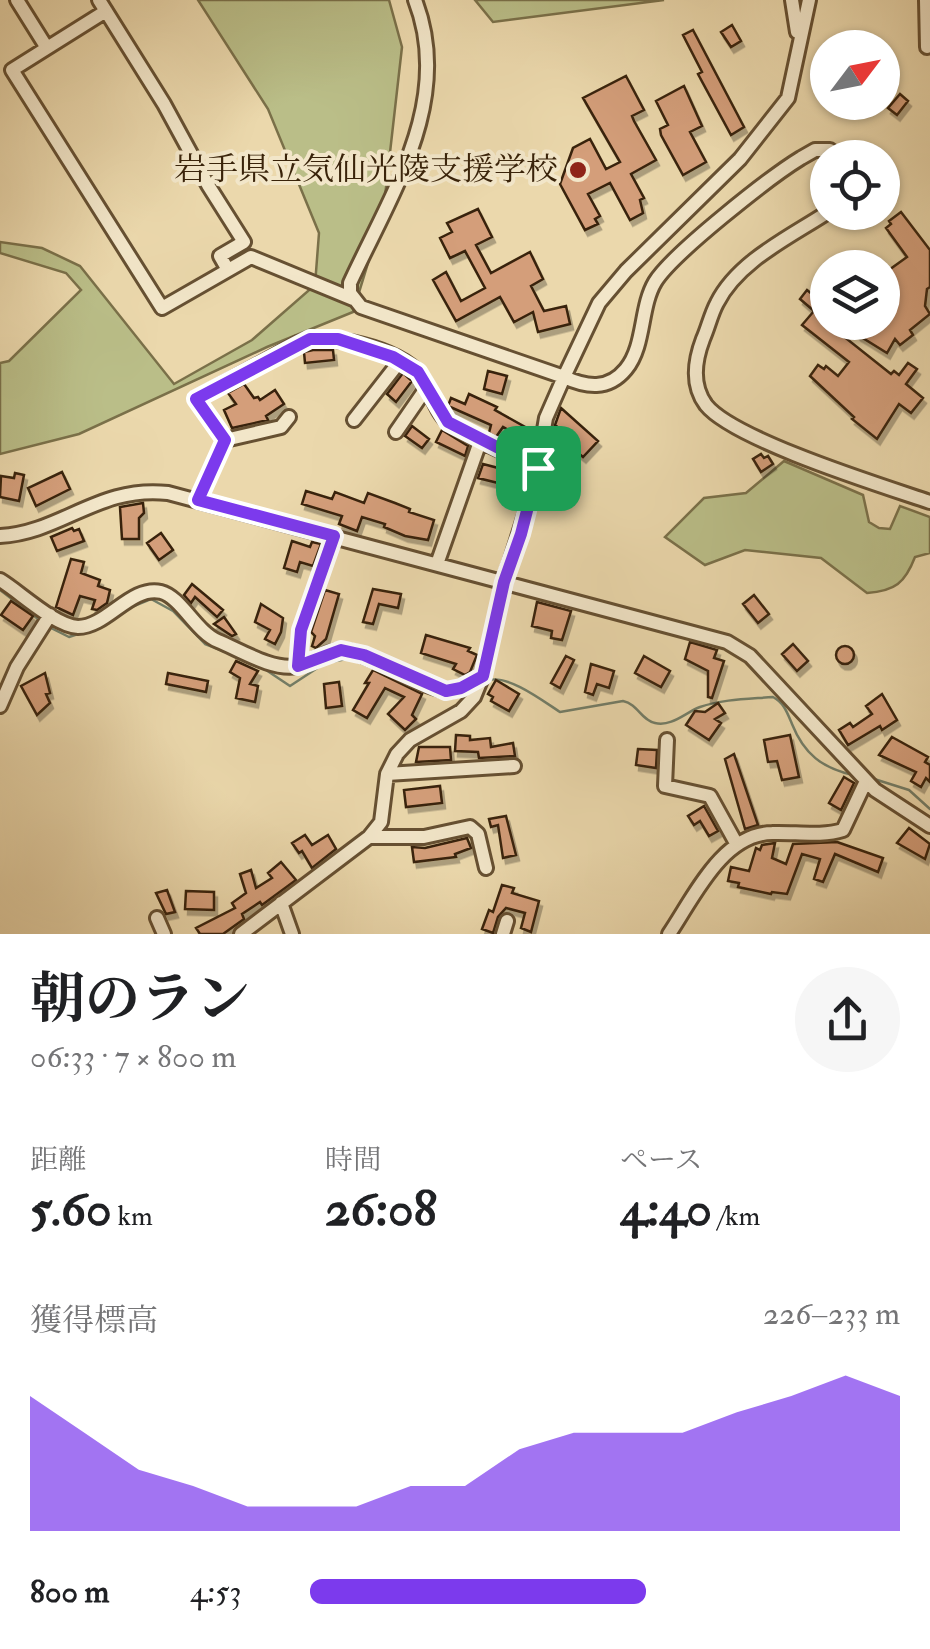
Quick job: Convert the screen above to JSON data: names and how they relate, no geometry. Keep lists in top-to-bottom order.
{
  "places": ["岩手県立気仙光陵支援学校"],
  "north": "top right",
  "page": {
    "heading": ["朝のラン", "06:33 · 7 × 800 m"],
    "stats": [
      ["距離", "5.60 km"],
      ["時間", "26:08"],
      ["ペース", "4:40 /km"]
    ],
    "chart": ["獲得標高", "226–233 m"],
    "list": [
      {
        "name": "800 m",
        "note": "4:53"
      }
    ]
  }
}
